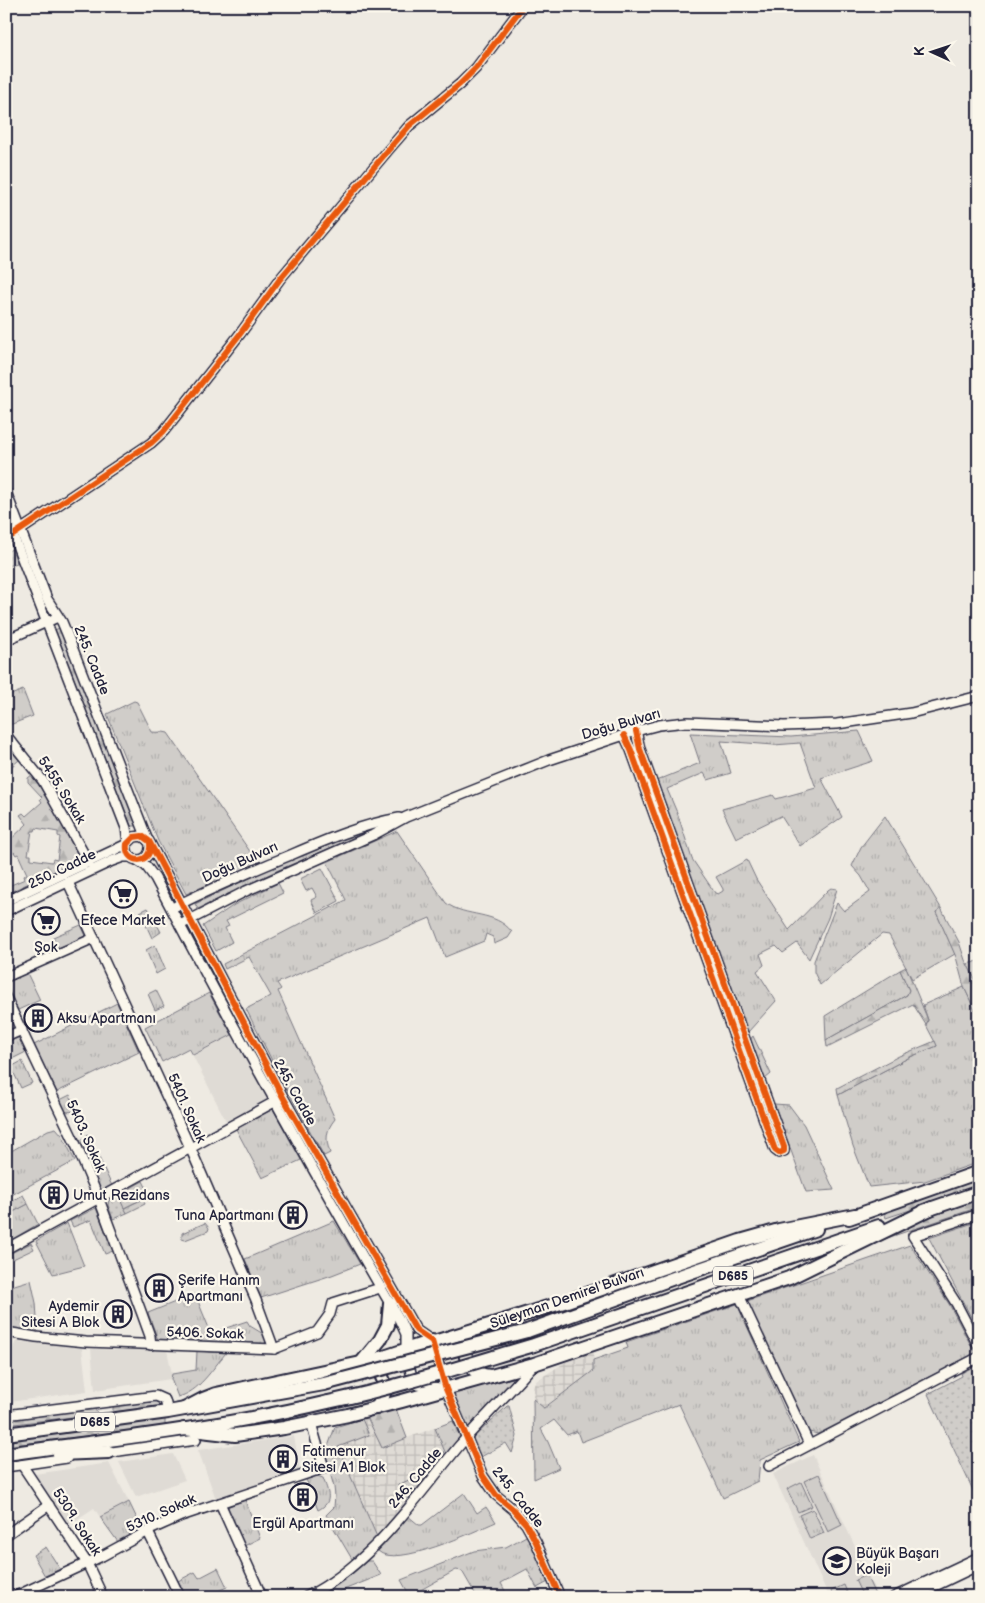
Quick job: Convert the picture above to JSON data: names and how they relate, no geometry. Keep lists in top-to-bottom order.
{
  "streets": {
    "highway": ["D685", "Süleyman Demirel Bulvarı"],
    "street": [
      "245. Cadde",
      "Doğu Bulvarı",
      "5455. Sokak",
      "250. Cadde",
      "5401. Sokak",
      "5403. Sokak",
      "5406. Sokak",
      "246. Cadde",
      "5310. Sokak",
      "5309. Sokak"
    ]
  },
  "crossings": [
    ["245. Cadde", "Doğu Bulvarı"],
    ["245. Cadde", "250. Cadde"],
    ["245. Cadde", "5406. Sokak"],
    ["245. Cadde", "246. Cadde"],
    ["5455. Sokak", "250. Cadde"],
    ["250. Cadde", "5401. Sokak"],
    ["5401. Sokak", "5406. Sokak"],
    ["5403. Sokak", "5406. Sokak"],
    ["5310. Sokak", "5309. Sokak"]
  ],
  "places": {
    "supermarket": ["Efece Market", "Şok"],
    "building": [
      "Aksu Apartmanı",
      "Umut Rezidans",
      "Tuna Apartmanı",
      "Şerife Hanım Apartmanı",
      "Aydemir Sitesi A Blok",
      "Fatimenur Sitesi A1 Blok",
      "Ergül Apartmanı"
    ],
    "school or university": ["Büyük Başarı Koleji"]
  },
  "north": "left"
}
